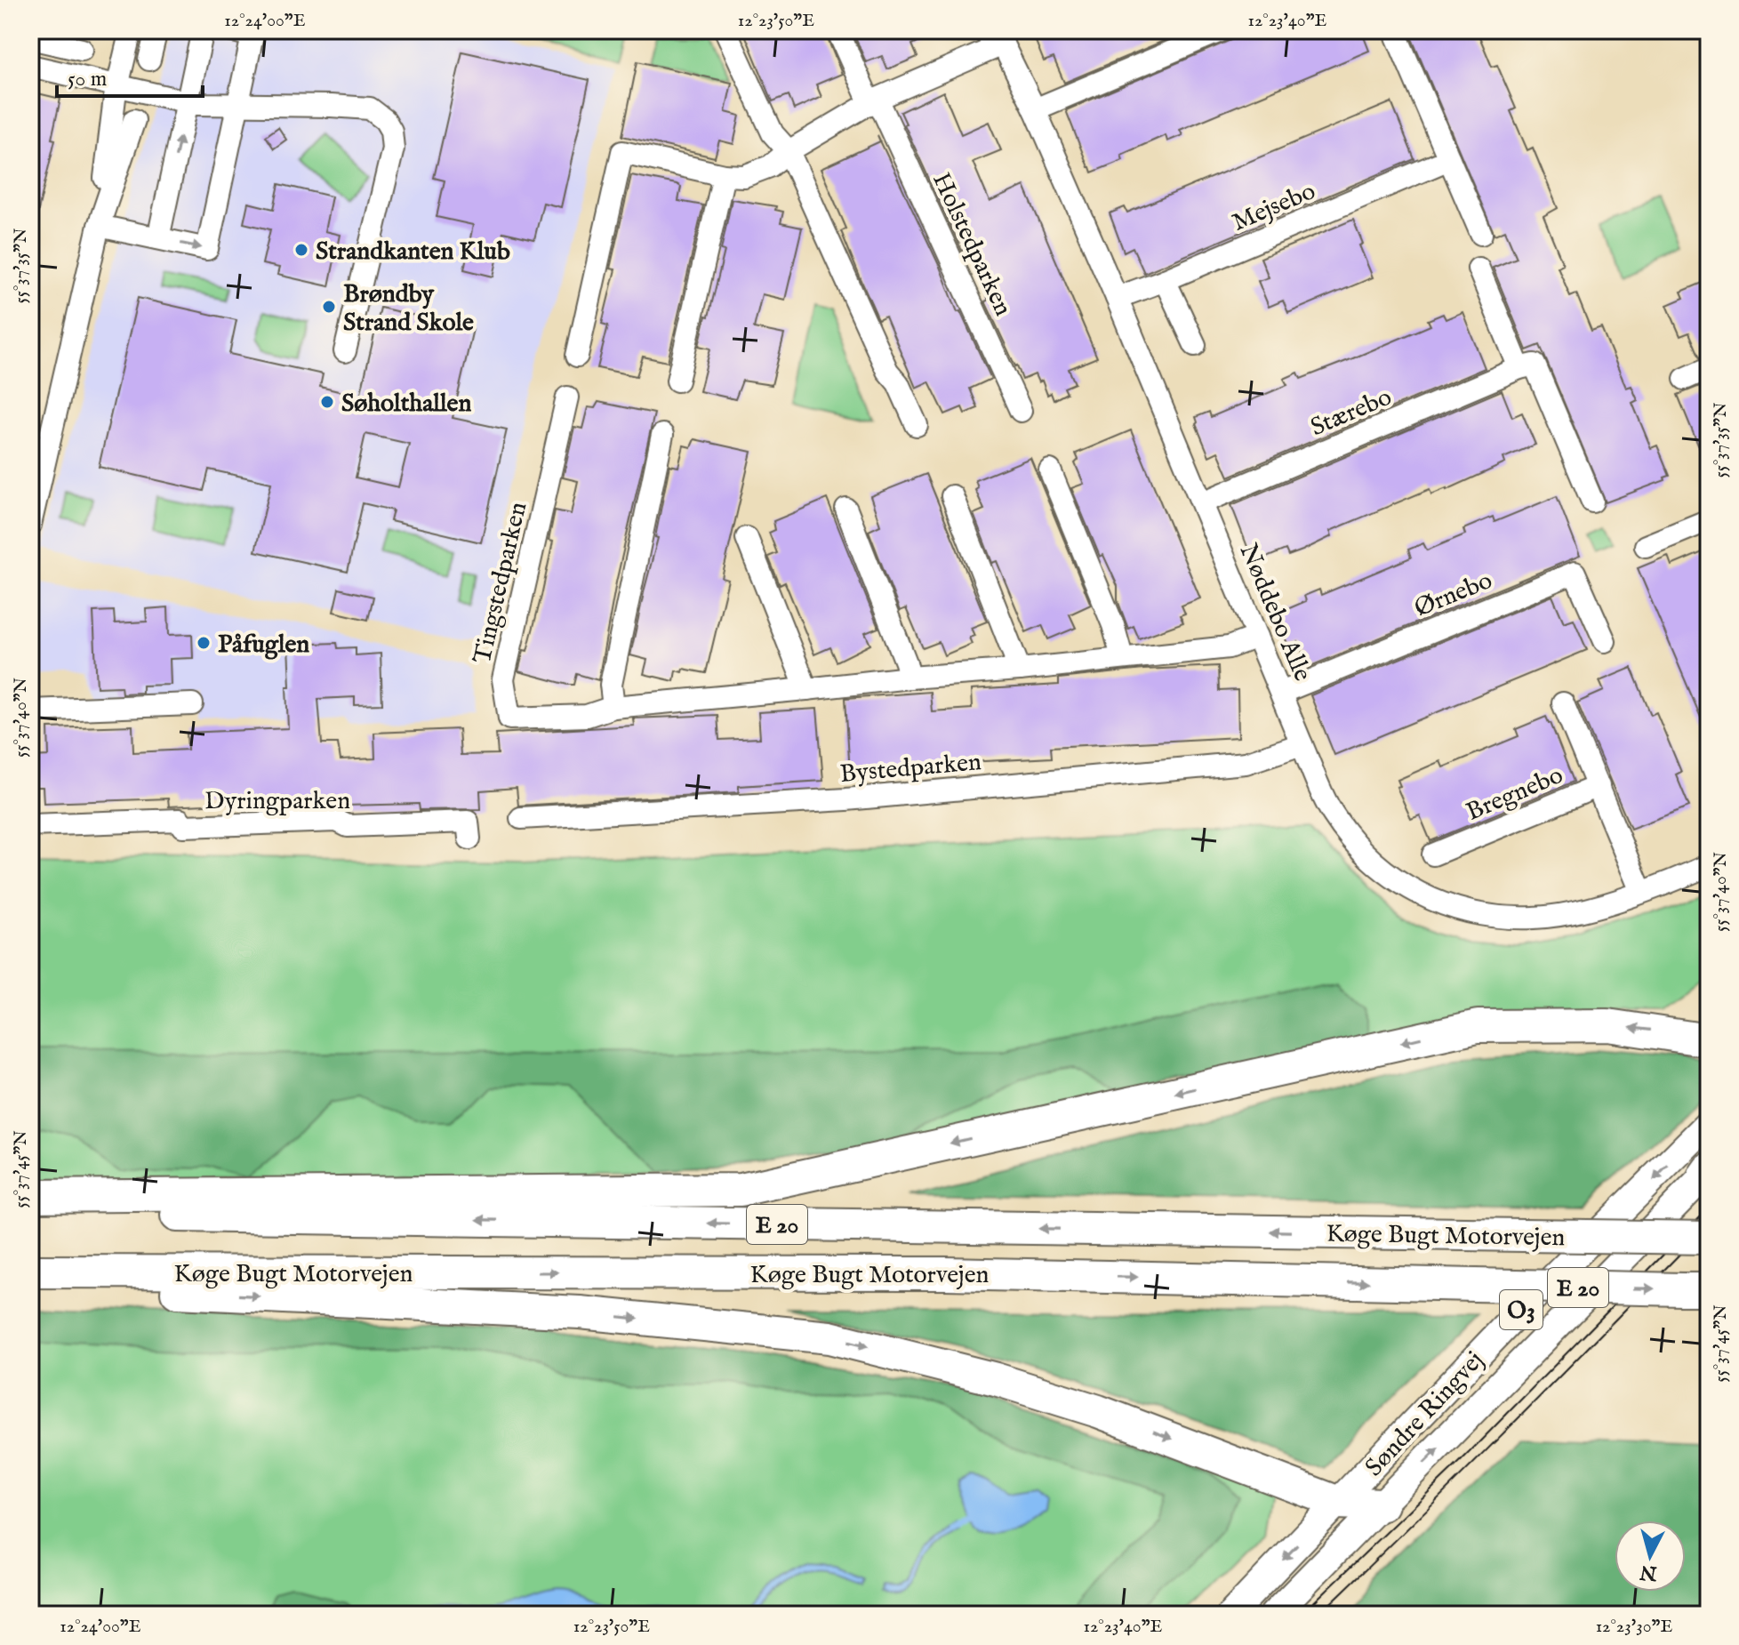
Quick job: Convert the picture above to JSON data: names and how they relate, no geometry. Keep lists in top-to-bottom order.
{
  "streets": {
    "highway": ["E 20", "Køge Bugt Motorvejen"],
    "main road": ["O3", "Søndre Ringvej"],
    "street": [
      "Mejsebo",
      "Holstedparken",
      "Stærebo",
      "Tingstedparken",
      "Ørnebo",
      "Nøddebo Alle",
      "Bystedparken",
      "Bregnebo",
      "Dyringparken"
    ]
  },
  "crossings": [
    ["Mejsebo", "Nøddebo Alle"],
    ["Stærebo", "Nøddebo Alle"],
    ["Tingstedparken", "Nøddebo Alle"],
    ["Ørnebo", "Nøddebo Alle"],
    ["Nøddebo Alle", "Bystedparken"],
    ["Nøddebo Alle", "Bregnebo"]
  ],
  "places": [
    "Strandkanten Klub",
    "Brøndby Strand Skole",
    "Søholthallen",
    "Påfuglen"
  ],
  "scale_bar": "50 m",
  "north": "bottom",
  "coordinates": [
    "12°24'00\"E",
    "12°23'50\"E",
    "12°23'40\"E",
    "55°37'35\"N",
    "55°37'40\"N",
    "55°37'45\"N",
    "12°23'30\"E"
  ]
}
